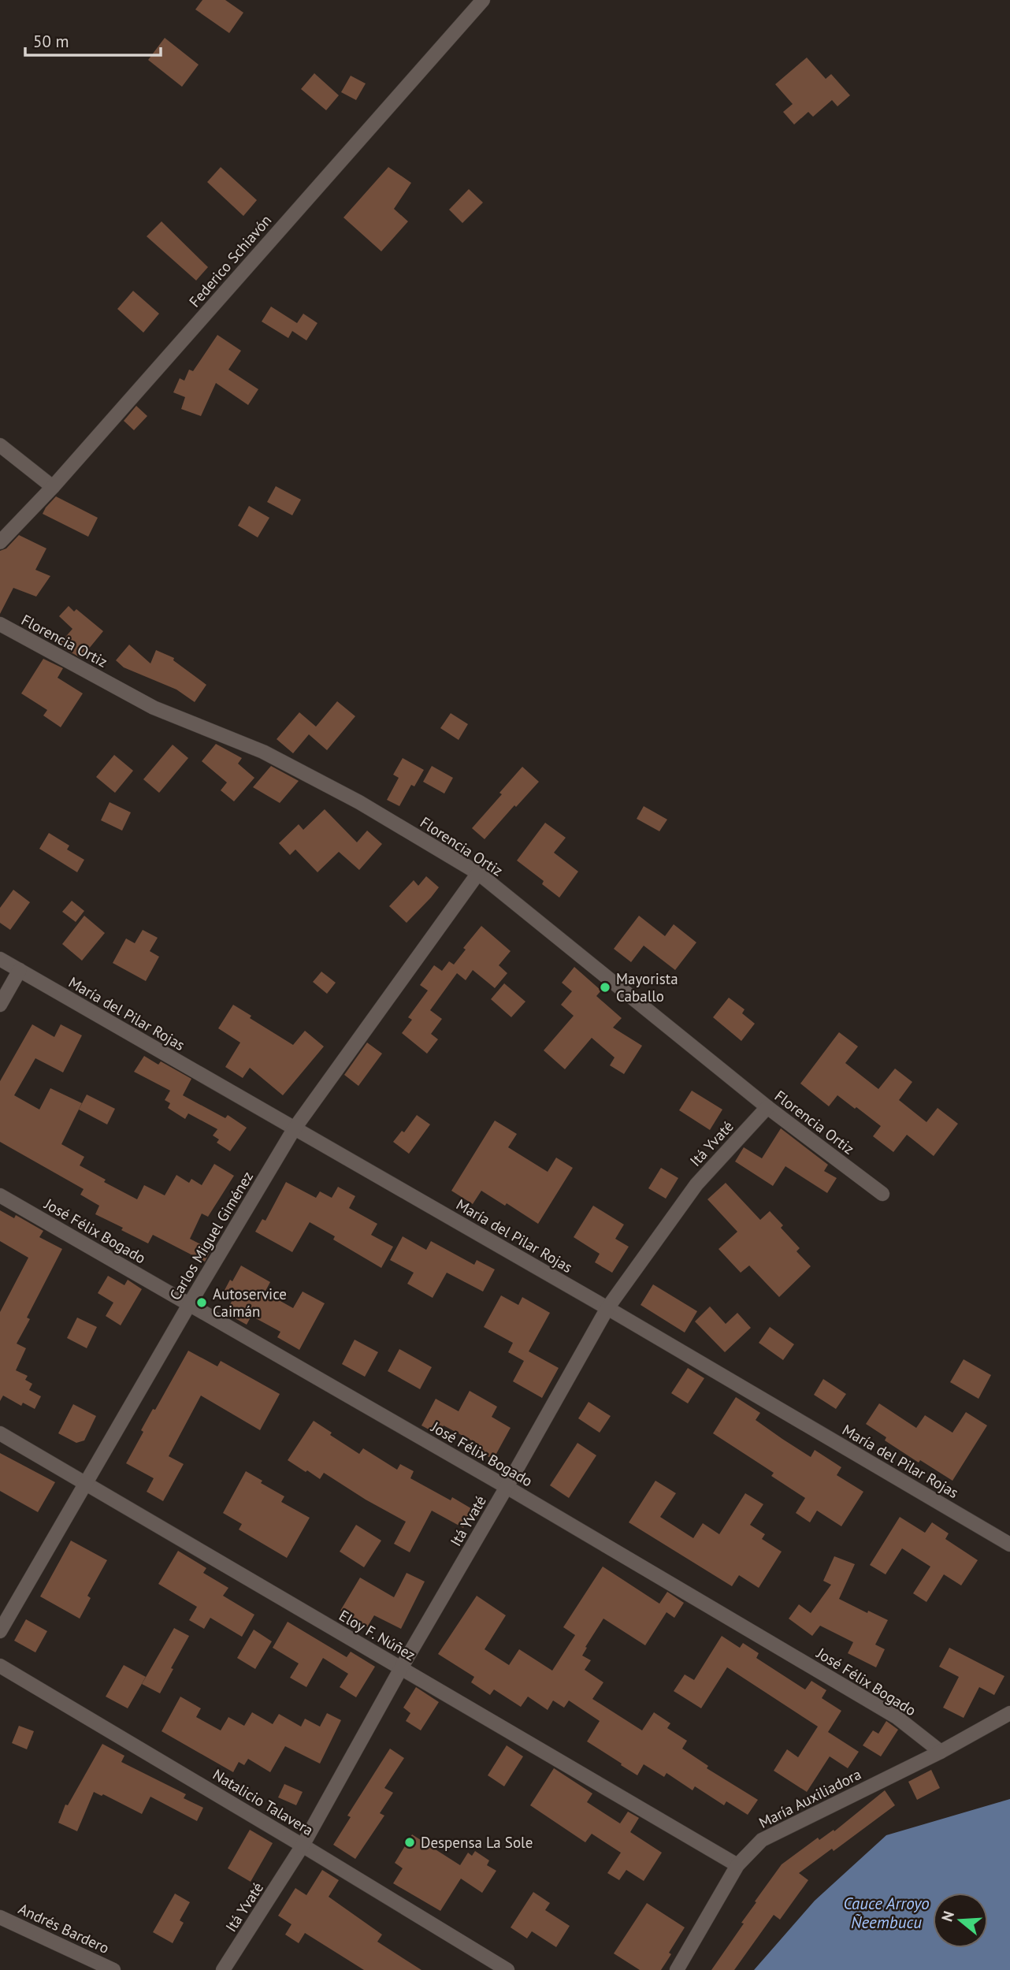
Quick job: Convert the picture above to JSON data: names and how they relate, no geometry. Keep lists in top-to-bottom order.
{
  "streets": {
    "street": [
      "Federico Schiavón",
      "Florencia Ortiz",
      "María del Pilar Rojas",
      "Itá Yvaté",
      "José Félix Bogado",
      "Carlos Miguel Giménez",
      "Eloy F. Núñez",
      "María Auxiliadora",
      "Natalicio Talavera",
      "Andrés Bardero"
    ]
  },
  "crossings": [
    ["Florencia Ortiz", "Itá Yvaté"],
    ["Florencia Ortiz", "Carlos Miguel Giménez"],
    ["María del Pilar Rojas", "Itá Yvaté"],
    ["María del Pilar Rojas", "Carlos Miguel Giménez"],
    ["Itá Yvaté", "José Félix Bogado"],
    ["Itá Yvaté", "Eloy F. Núñez"],
    ["Itá Yvaté", "Natalicio Talavera"],
    ["José Félix Bogado", "Carlos Miguel Giménez"],
    ["José Félix Bogado", "María Auxiliadora"],
    ["Carlos Miguel Giménez", "Eloy F. Núñez"],
    ["Eloy F. Núñez", "María Auxiliadora"]
  ],
  "water": ["Cauce Arroyo Ñeembucu"],
  "places": ["Mayorista Caballo", "Autoservice Caimán", "Despensa La Sole"],
  "scale_bar": "50 m",
  "north": "left"
}
